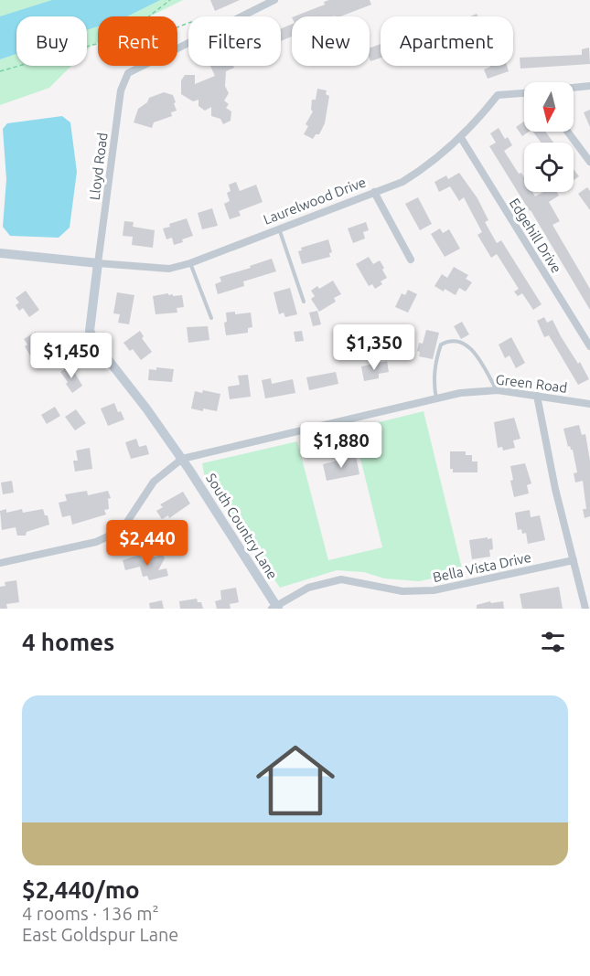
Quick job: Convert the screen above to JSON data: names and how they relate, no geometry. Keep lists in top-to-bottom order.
{
  "streets": {
    "street": [
      "Lloyd Road",
      "Laurelwood Drive",
      "Edgehill Drive",
      "Green Road",
      "South Country Lane",
      "Bella Vista Drive"
    ]
  },
  "crossings": [
    ["Lloyd Road", "Laurelwood Drive"],
    ["Lloyd Road", "South Country Lane"],
    ["Laurelwood Drive", "Edgehill Drive"],
    ["Laurelwood Drive", "South Country Lane"],
    ["Green Road", "South Country Lane"],
    ["South Country Lane", "Bella Vista Drive"]
  ],
  "north": "bottom",
  "page": {
    "chip": [
      "Buy",
      "Rent",
      "Filters",
      "New",
      "Apartment"
    ],
    "price": [
      "$1,350",
      "$1,450",
      "$1,880",
      "$2,440"
    ],
    "heading": "4 homes",
    "list": [
      {
        "name": "$2,440/mo",
        "note": "4 rooms · 136 m² · East Goldspur Lane"
      }
    ]
  }
}
